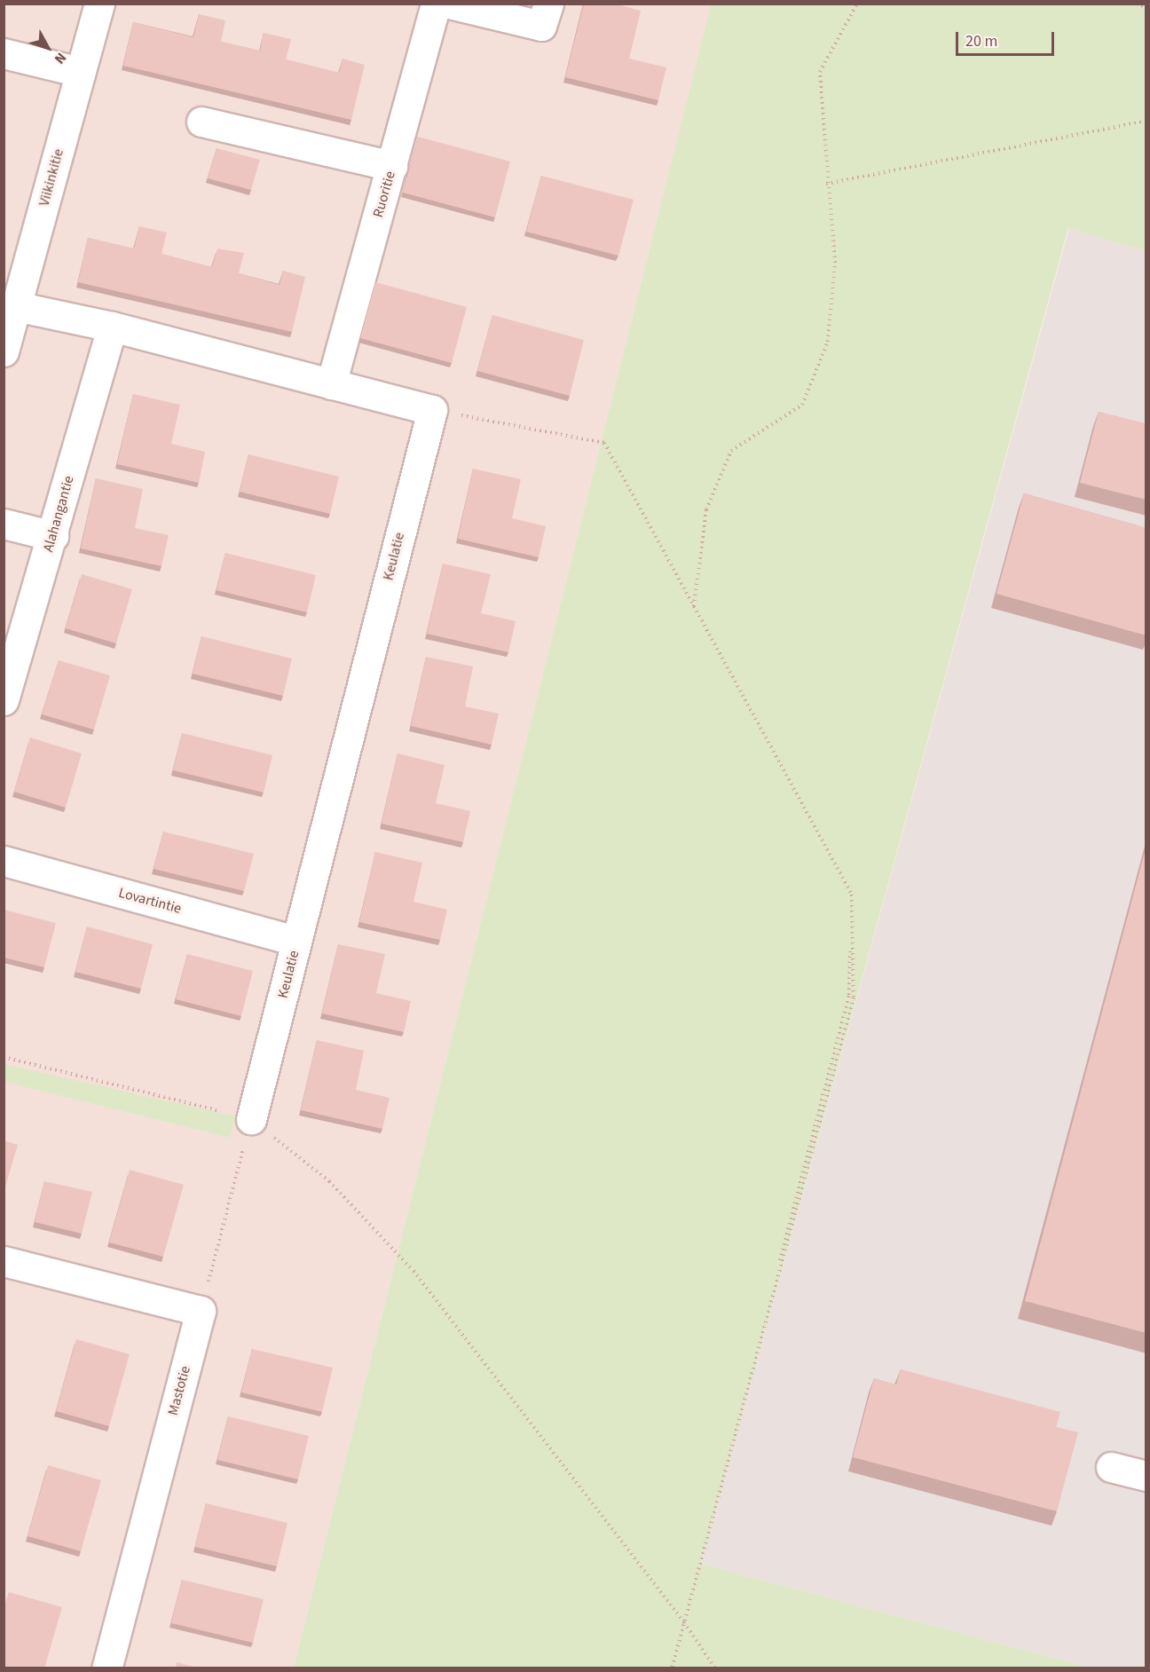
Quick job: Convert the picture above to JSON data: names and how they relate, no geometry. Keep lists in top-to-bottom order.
{
  "streets": {
    "street": [
      "Viikinkitie",
      "Ruoritie",
      "Alahangantie",
      "Keulatie",
      "Lovartintie",
      "Mastotie"
    ]
  },
  "crossings": [
    ["Keulatie", "Lovartintie"]
  ],
  "scale_bar": "20 m",
  "north": "bottom right"
}
